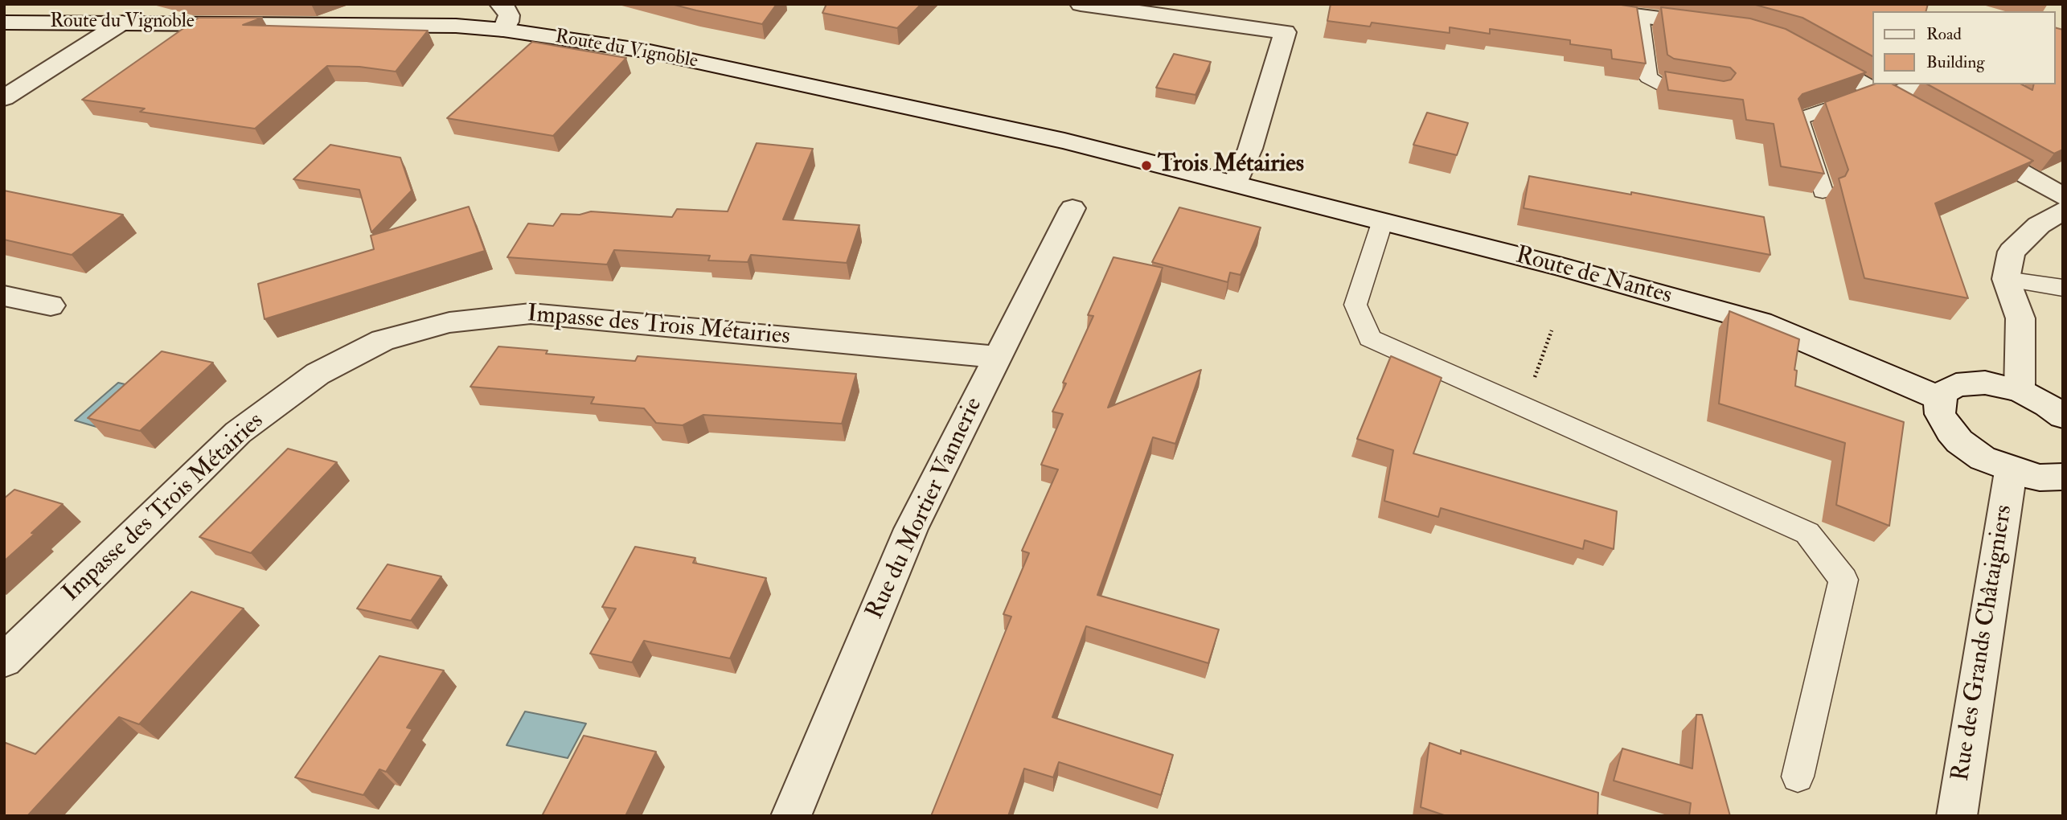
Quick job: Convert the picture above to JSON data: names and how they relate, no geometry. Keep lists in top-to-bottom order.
{
  "streets": {
    "street": [
      "Route du Vignoble",
      "Route de Nantes",
      "Impasse des Trois Métairies",
      "Rue du Mortier Vannerie",
      "Rue des Grands Châtaigniers"
    ]
  },
  "crossings": [
    ["Route du Vignoble", "Route de Nantes"],
    ["Impasse des Trois Métairies", "Rue du Mortier Vannerie"]
  ],
  "places": ["Trois Métairies"],
  "legend": ["Road", "Building"]
}
